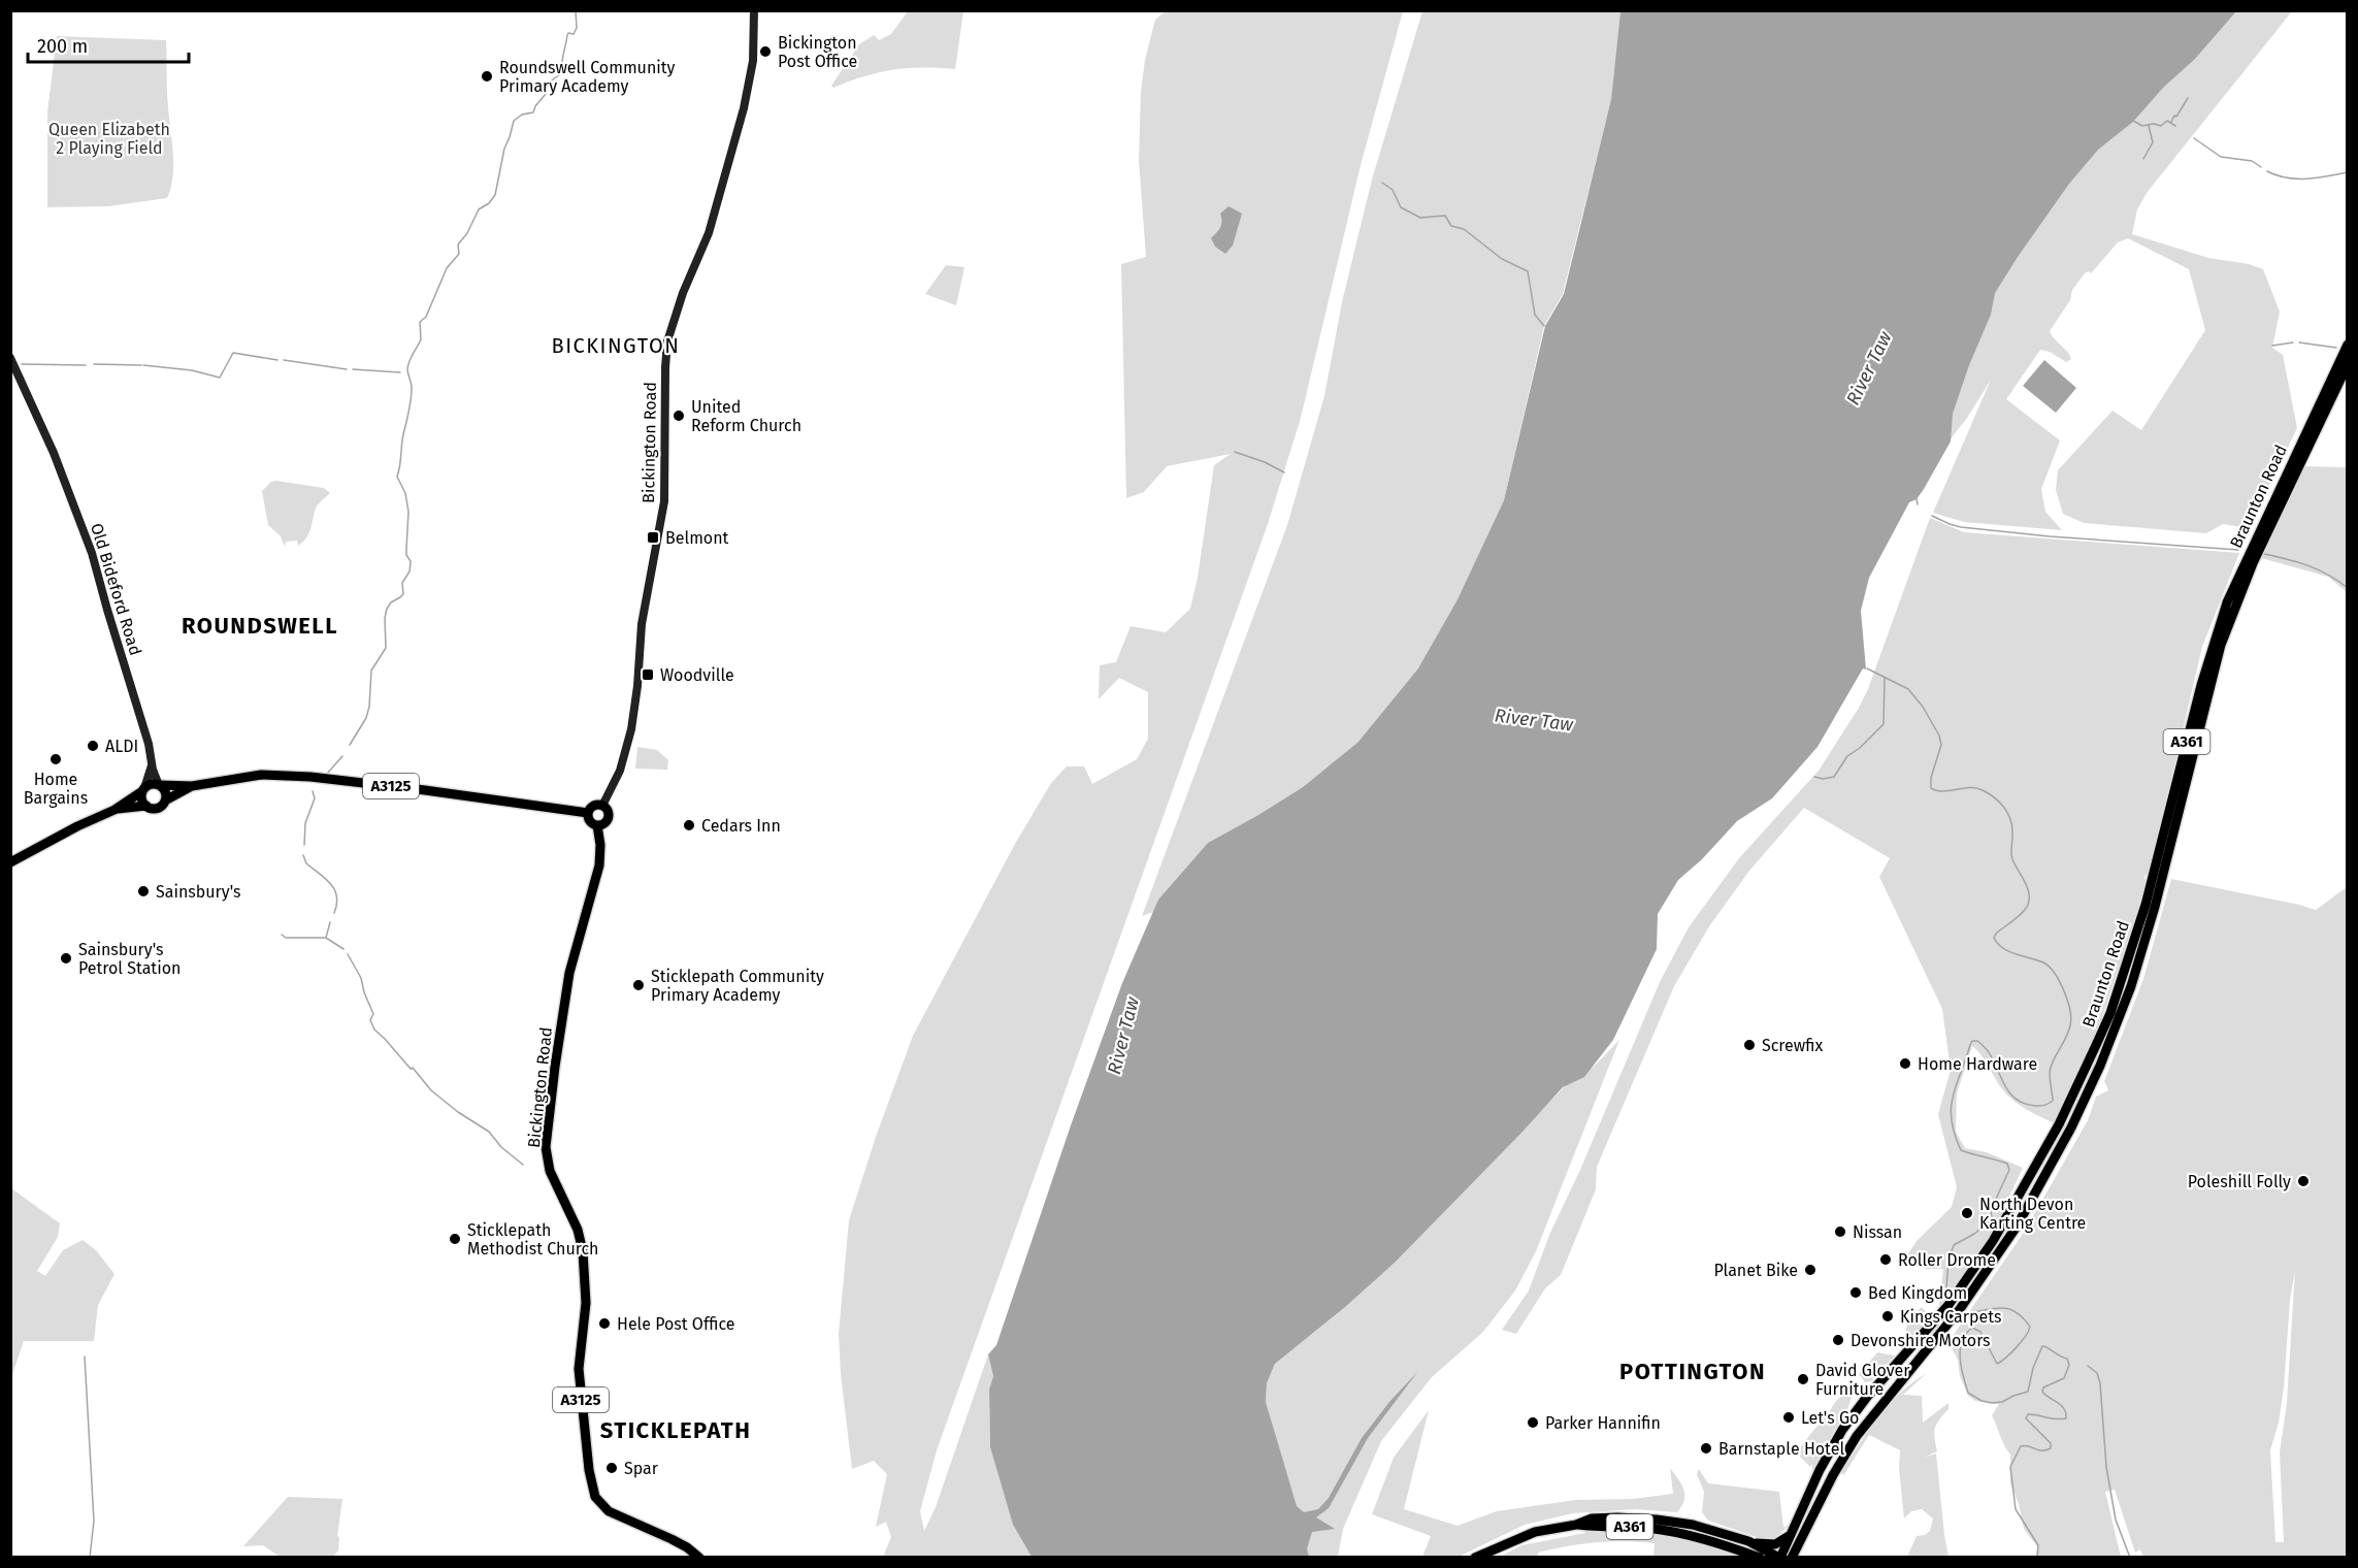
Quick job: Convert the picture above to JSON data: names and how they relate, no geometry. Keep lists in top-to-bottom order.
{
  "streets": {
    "main road": [
      "Bickington Road",
      "Braunton Road",
      "Old Bideford Road",
      "A361",
      "A3125"
    ]
  },
  "crossings": [
    ["Bickington Road", "A3125"],
    ["Braunton Road", "A361"],
    ["Old Bideford Road", "A3125"]
  ],
  "districts": [
    "BICKINGTON",
    "ROUNDSWELL",
    "POTTINGTON",
    "STICKLEPATH"
  ],
  "water": ["River Taw"],
  "parks": ["Queen Elizabeth 2 Playing Field"],
  "places": {
    "other": [
      "Bickington Post Office",
      "Roundswell Community Primary Academy",
      "United Reform Church",
      "ALDI",
      "Home Bargains",
      "Cedars Inn",
      "Sainsbury's",
      "Sainsbury's Petrol Station",
      "Sticklepath Community Primary Academy",
      "Screwfix",
      "Home Hardware",
      "Poleshill Folly",
      "North Devon Karting Centre",
      "Nissan",
      "Sticklepath Methodist Church",
      "Roller Drome",
      "Planet Bike",
      "Bed Kingdom",
      "Kings Carpets",
      "Hele Post Office",
      "Devonshire Motors",
      "David Glover Furniture",
      "Let's Go",
      "Parker Hannifin",
      "Barnstaple Hotel",
      "Spar"
    ],
    "transit": ["Belmont", "Woodville"]
  },
  "scale_bar": "200 m"
}
